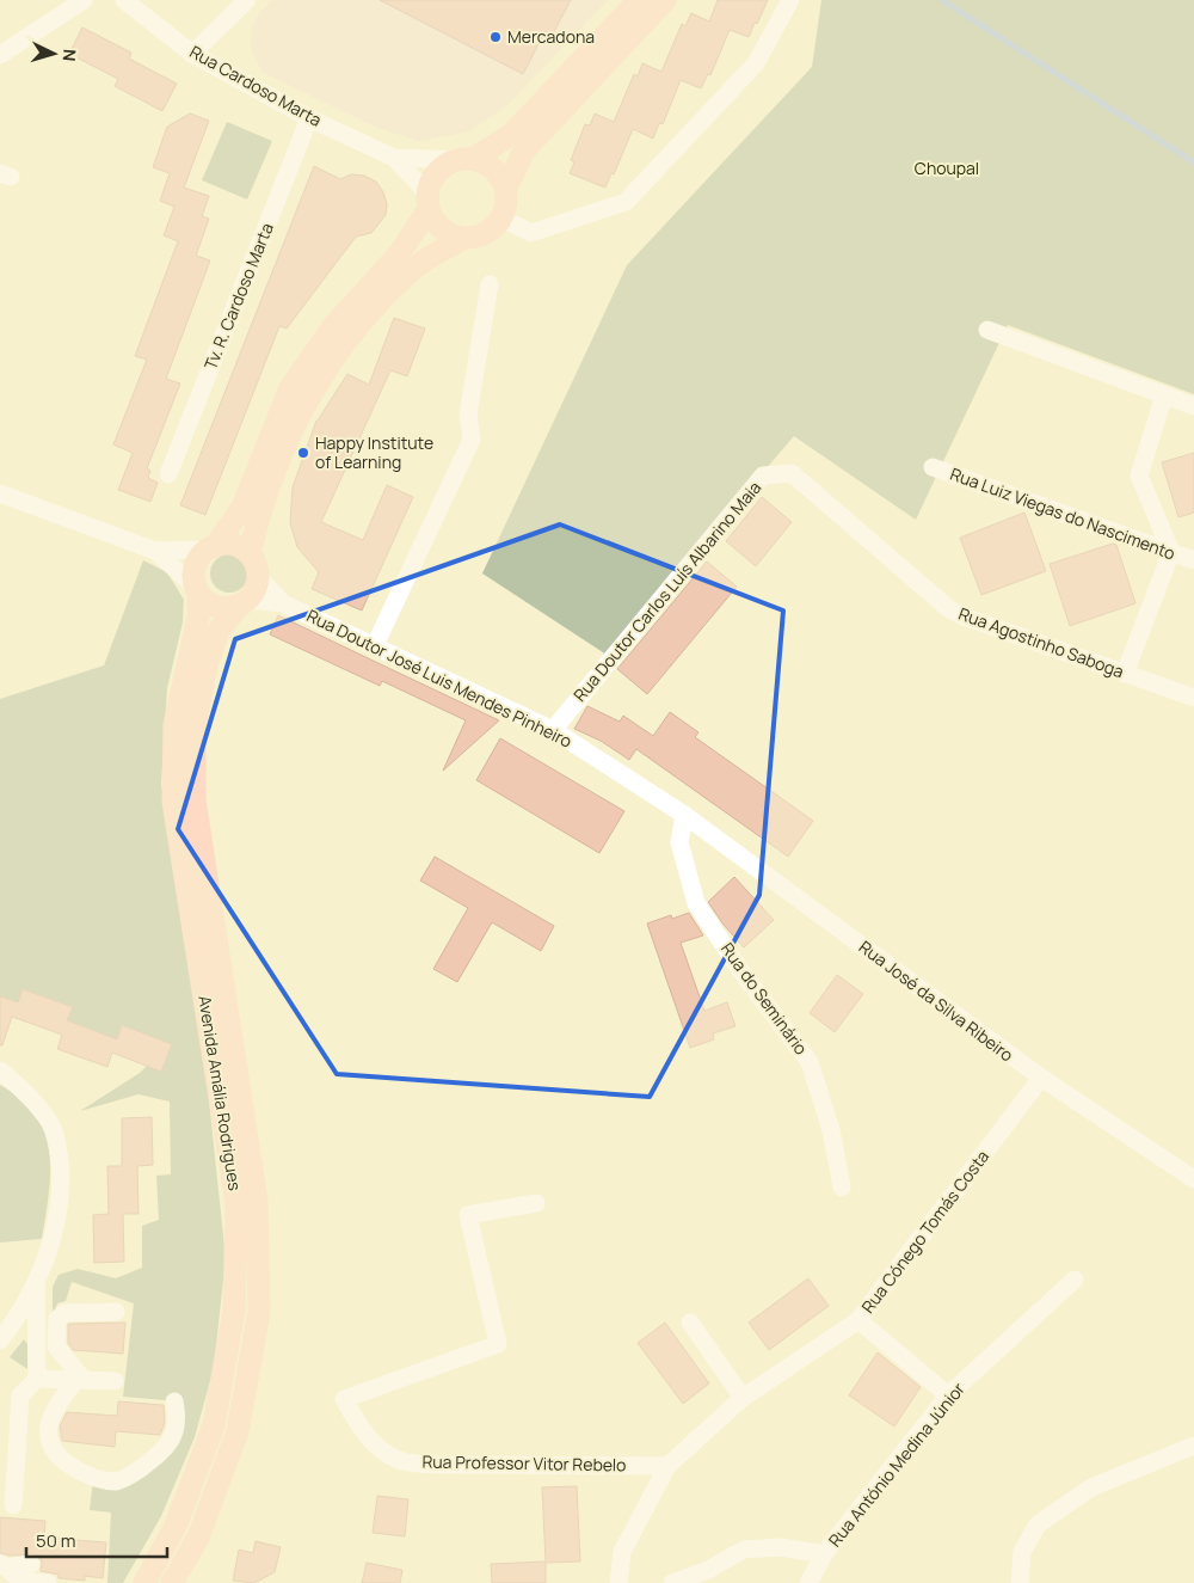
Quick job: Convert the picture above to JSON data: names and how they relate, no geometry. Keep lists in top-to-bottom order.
{
  "streets": {
    "main road": ["Avenida Amália Rodrigues"],
    "street": [
      "Rua Cardoso Marta",
      "Tv. R. Cardoso Marta",
      "Rua Luiz Viegas do Nascimento",
      "Rua Doutor Carlos Luís Albarino Maia",
      "Rua Agostinho Saboga",
      "Rua Doutor José Luis Mendes Pinheiro",
      "Rua do Seminário",
      "Rua José da Silva Ribeiro",
      "Rua Cónego Tomás Costa",
      "Rua Professor Vitor Rebelo",
      "Rua António Medina Júnior"
    ]
  },
  "crossings": [
    ["Rua Cardoso Marta", "Tv. R. Cardoso Marta"],
    ["Rua Doutor Carlos Luís Albarino Maia", "Rua Agostinho Saboga"],
    ["Rua Doutor Carlos Luís Albarino Maia", "Rua Doutor José Luis Mendes Pinheiro"],
    ["Rua Doutor José Luis Mendes Pinheiro", "Rua do Seminário"],
    ["Rua Doutor José Luis Mendes Pinheiro", "Rua José da Silva Ribeiro"],
    ["Rua Doutor José Luis Mendes Pinheiro", "Avenida Amália Rodrigues"],
    ["Rua do Seminário", "Rua José da Silva Ribeiro"],
    ["Rua José da Silva Ribeiro", "Rua Cónego Tomás Costa"],
    ["Rua Cónego Tomás Costa", "Rua António Medina Júnior"]
  ],
  "parks": ["Choupal"],
  "places": ["Mercadona", "Happy Institute of Learning"],
  "scale_bar": "50 m",
  "north": "right"
}
